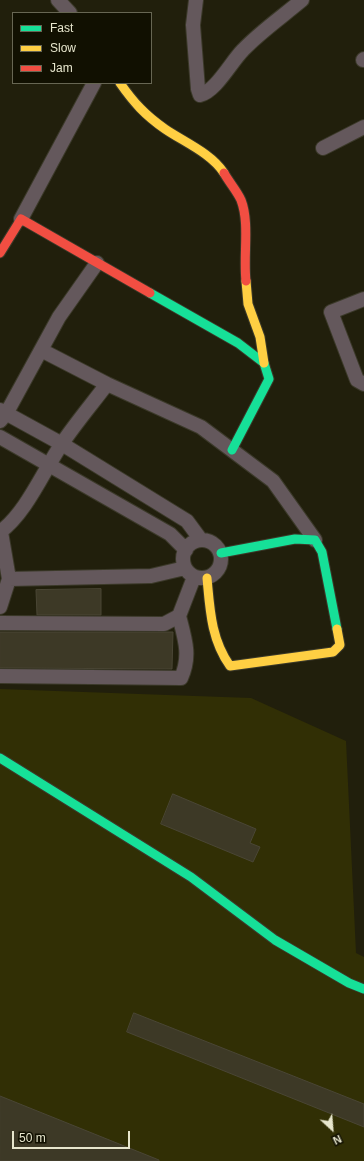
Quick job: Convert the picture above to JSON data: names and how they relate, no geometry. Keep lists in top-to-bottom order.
{
  "legend": ["Fast", "Slow", "Jam"],
  "scale_bar": "50 m",
  "north": "bottom right"
}
